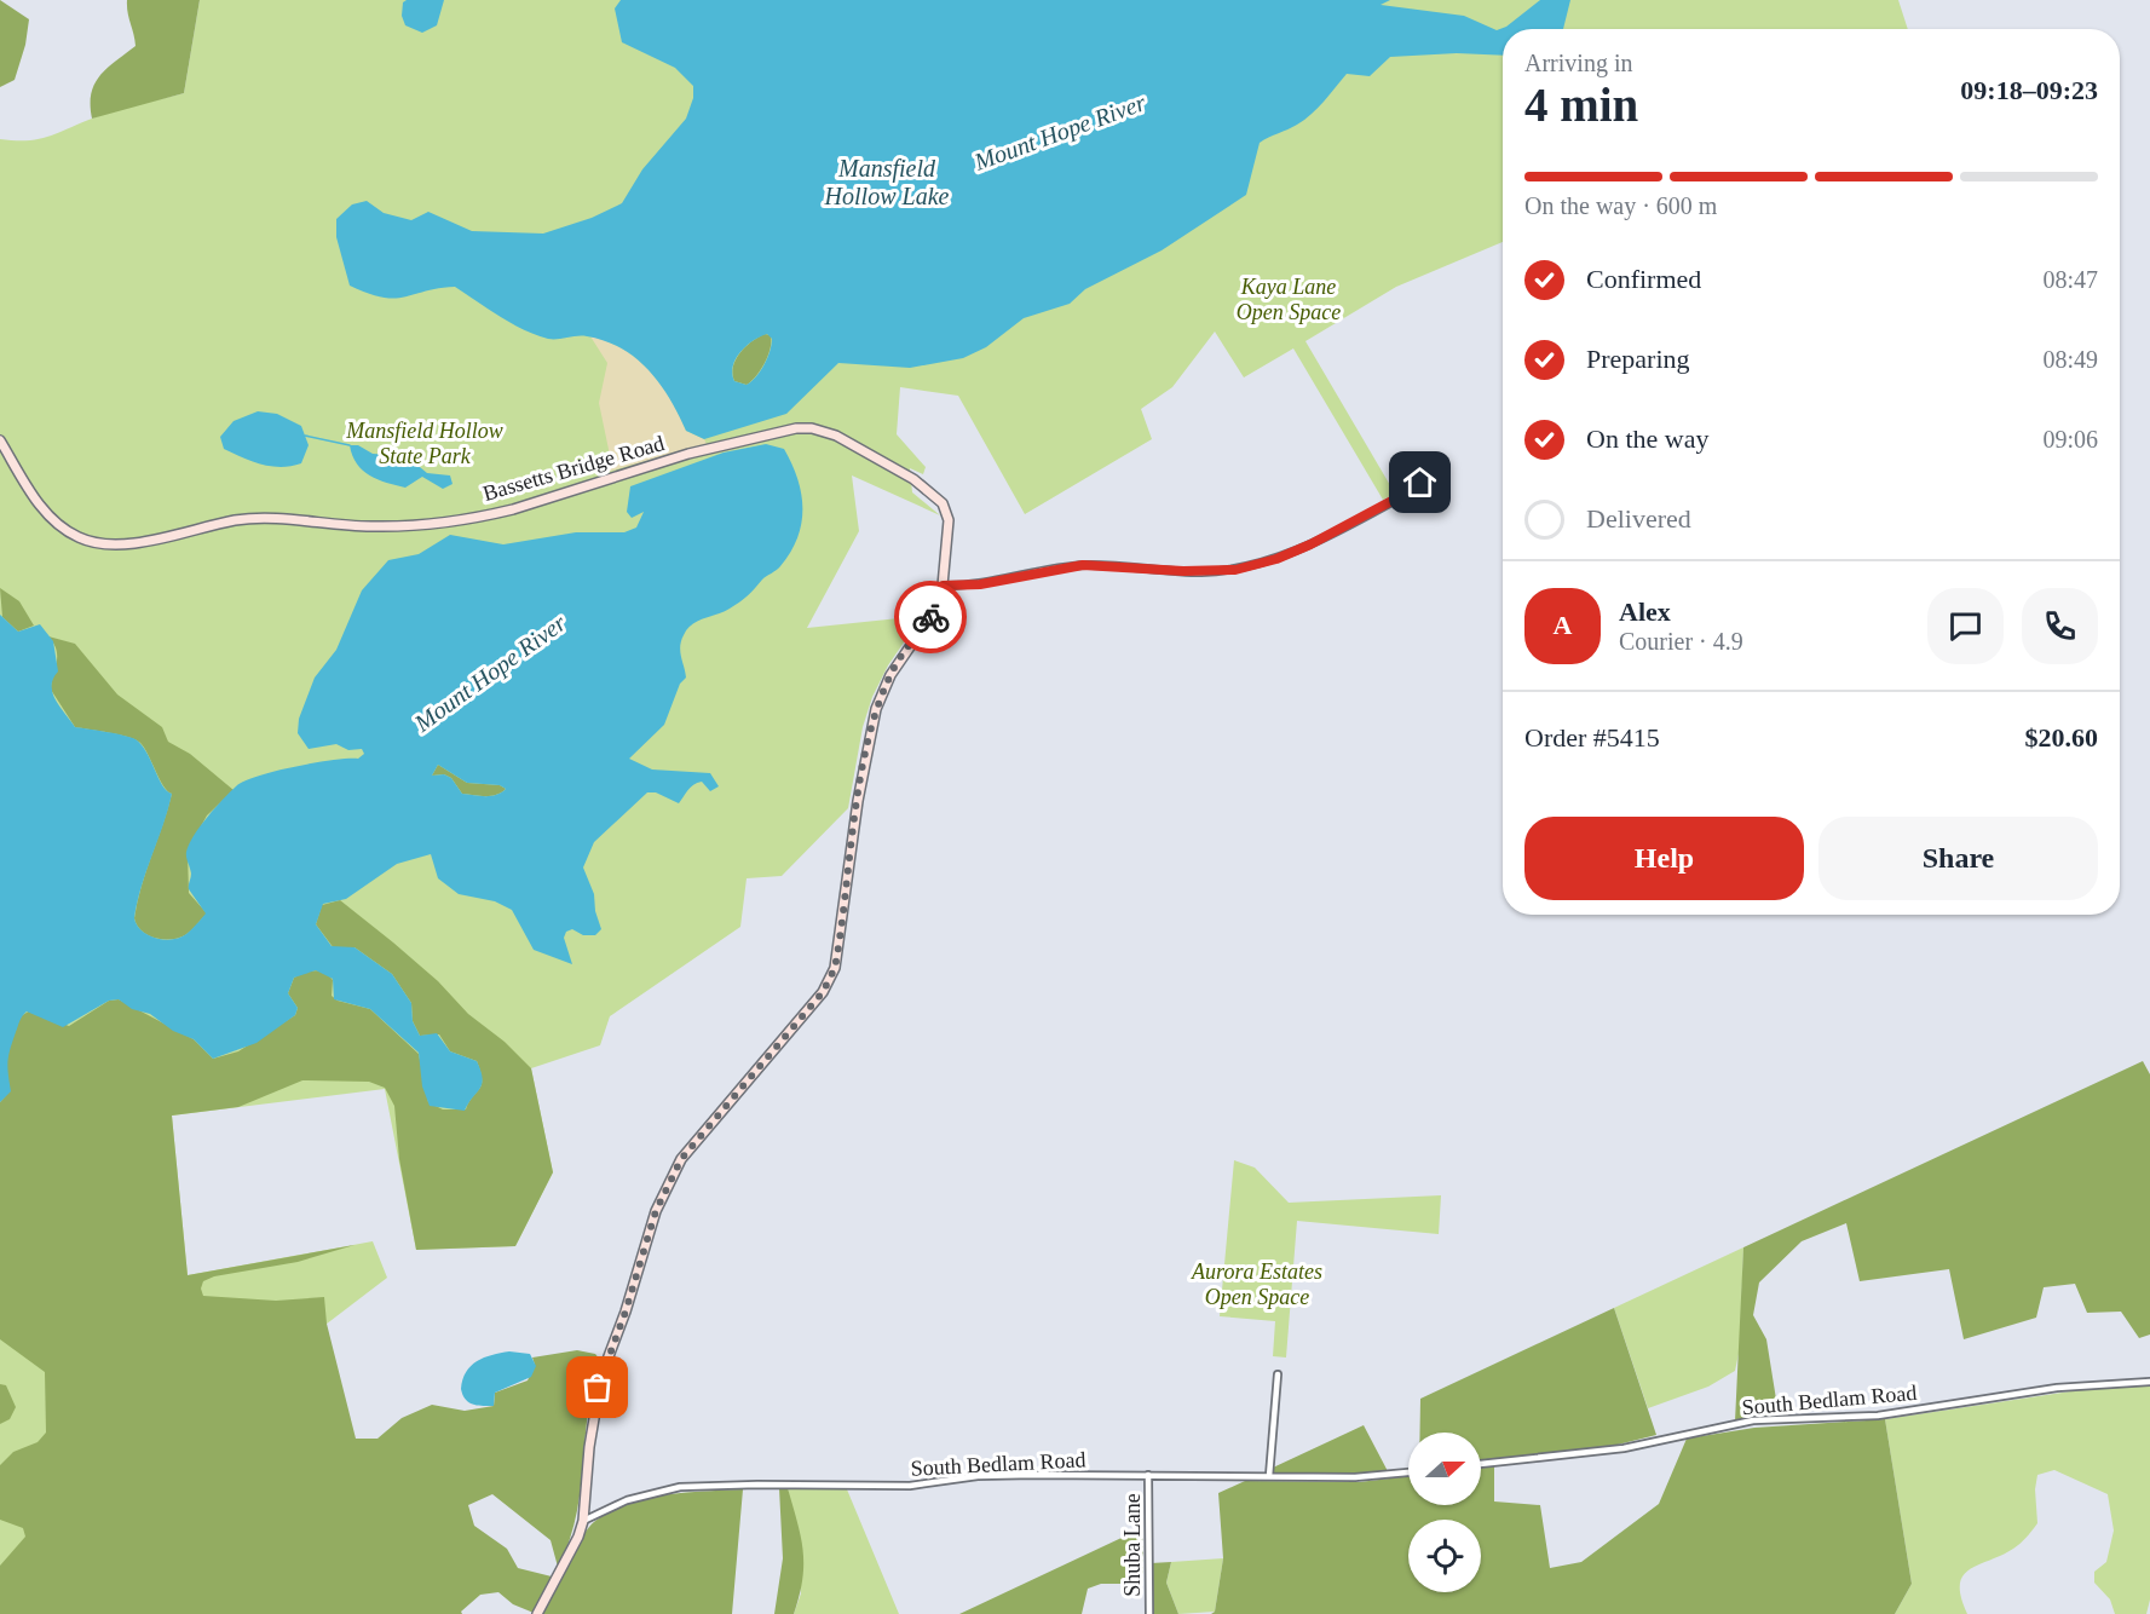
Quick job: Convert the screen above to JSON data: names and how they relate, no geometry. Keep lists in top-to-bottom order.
{
  "streets": {
    "street": ["Bassetts Bridge Road", "South Bedlam Road", "Shuba Lane"]
  },
  "crossings": [
    ["South Bedlam Road", "Shuba Lane"]
  ],
  "water": ["Mount Hope River", "Mansfield Hollow Lake"],
  "parks": ["Kaya Lane Open Space", "Mansfield Hollow State Park", "Aurora Estates Open Space"],
  "north": "right",
  "page": {
    "heading": ["4 min", "Arriving in", "09:18–09:23"],
    "panel": [
      "Alex",
      "Courier · 4.9",
      "Order #5415",
      "$20.60"
    ],
    "bar": "On the way · 600 m",
    "list": [
      ["Confirmed", "08:47"],
      ["Preparing", "08:49"],
      ["On the way", "09:06"],
      "Delivered"
    ],
    "round": "A",
    "buttons": ["Help", "Share"]
  }
}
